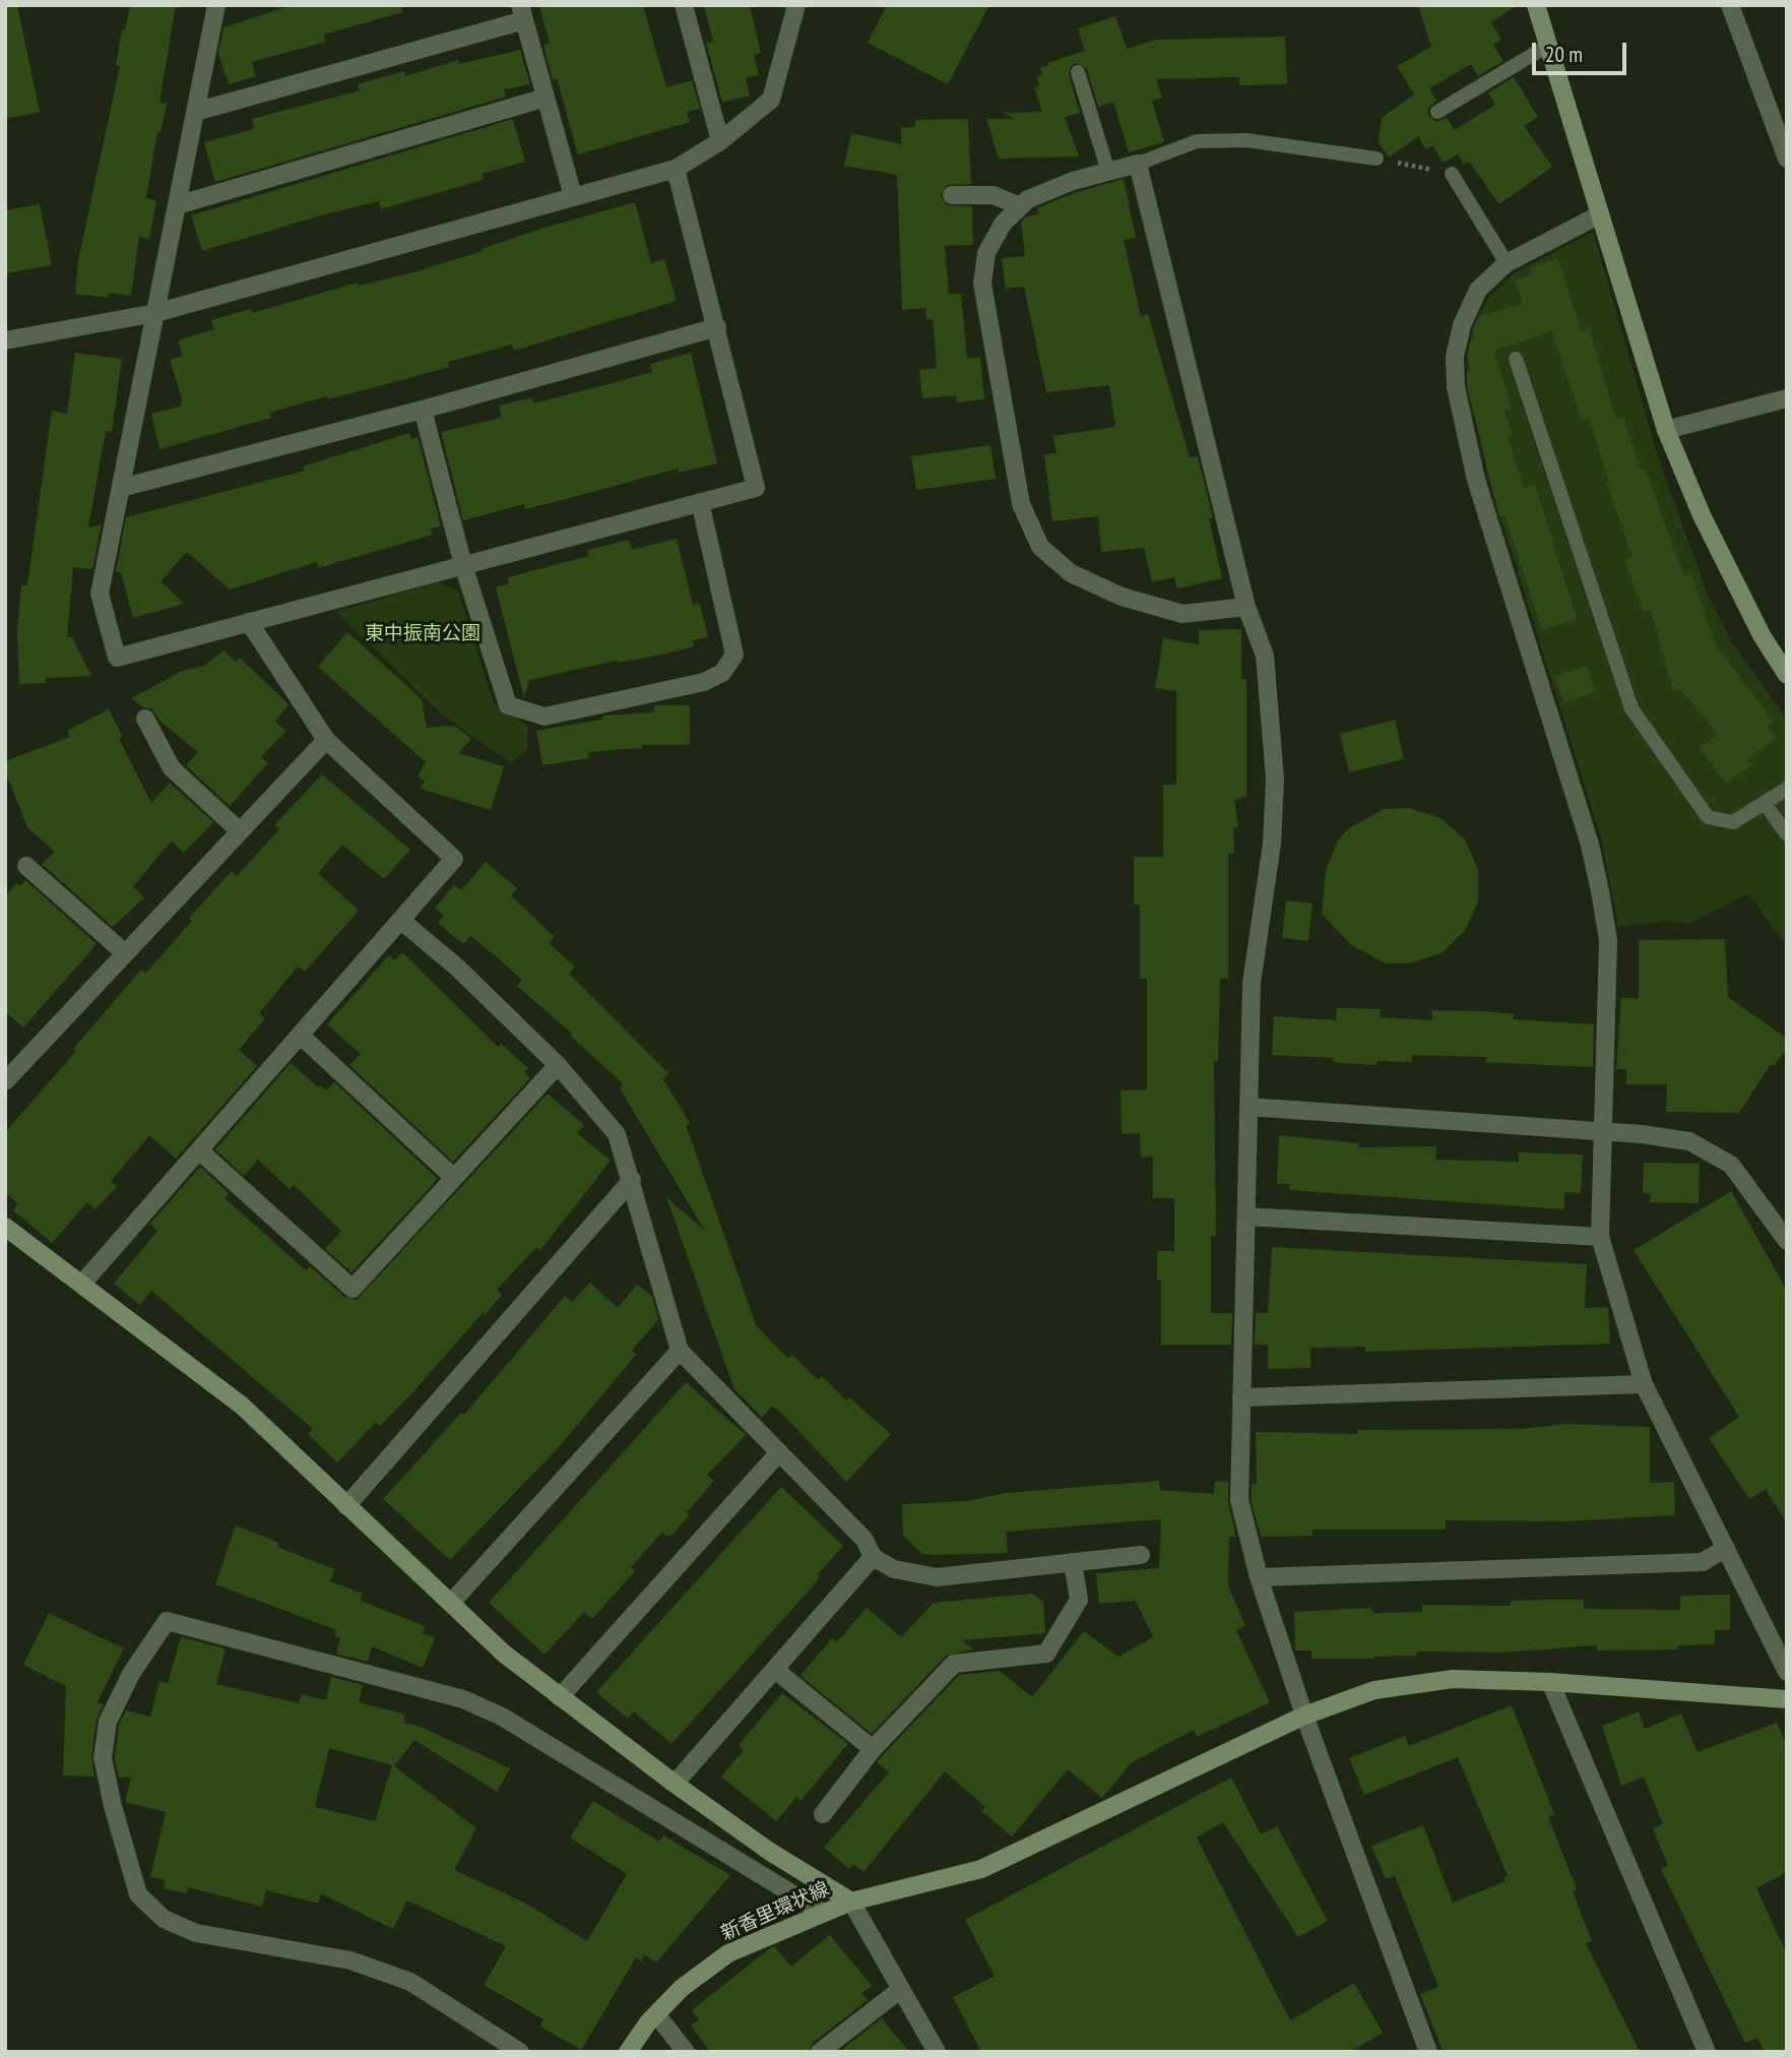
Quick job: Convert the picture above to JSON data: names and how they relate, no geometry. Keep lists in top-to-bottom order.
{
  "streets": {
    "street": ["新香里環状線"]
  },
  "parks": ["東中振南公園"],
  "scale_bar": "20 m"
}
